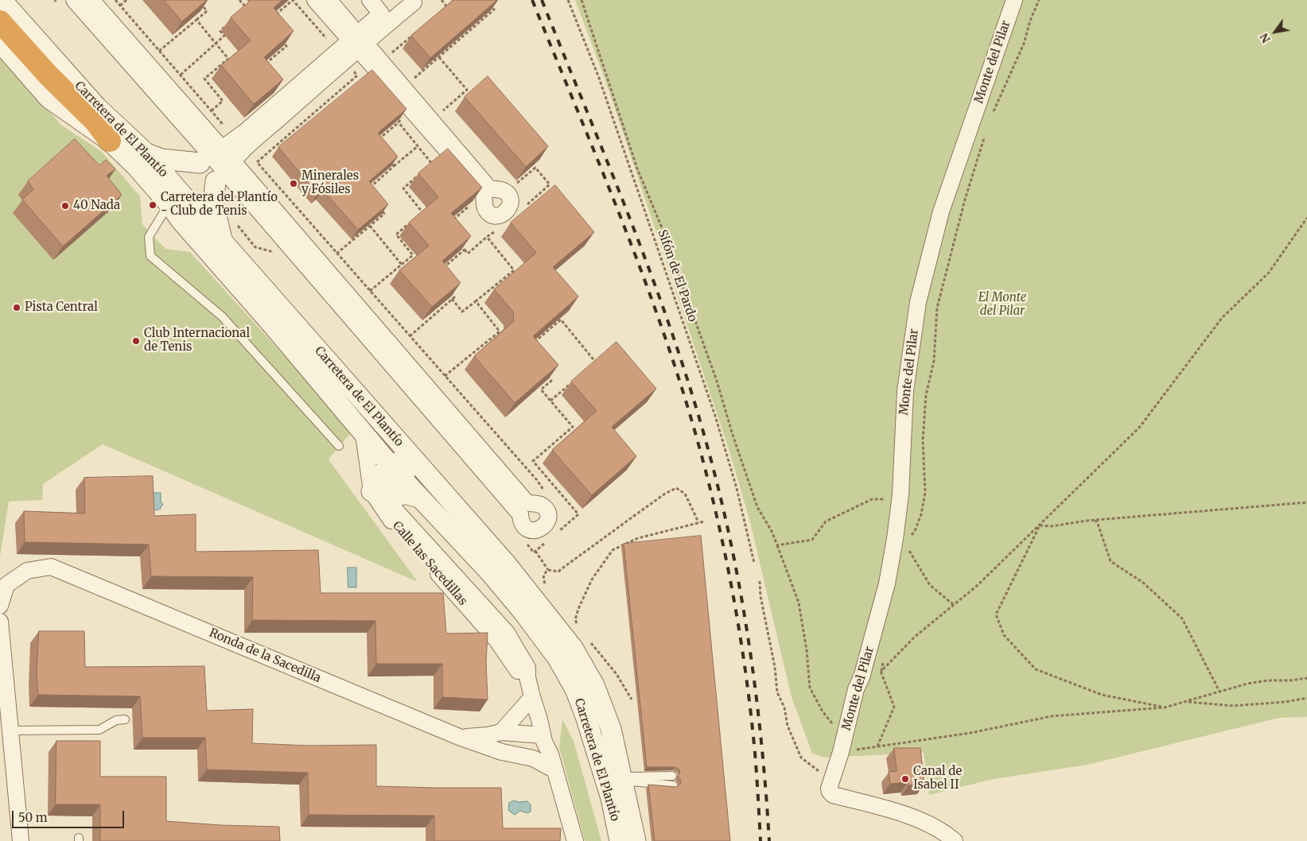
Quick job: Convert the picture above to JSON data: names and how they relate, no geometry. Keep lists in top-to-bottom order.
{
  "streets": {
    "street": [
      "Monte del Pilar",
      "Carretera de El Plantío",
      "Calle las Sacedillas",
      "Ronda de la Sacedilla"
    ],
    "path": ["Sifón de El Pardo"]
  },
  "crossings": [
    ["Carretera de El Plantío", "Calle las Sacedillas"]
  ],
  "parks": ["El Monte del Pilar"],
  "places": [
    "Minerales y Fósiles",
    "Carretera del Plantío - Club de Tenis",
    "40 Nada",
    "Pista Central",
    "Club Internacional de Tenis",
    "Canal de Isabel II"
  ],
  "scale_bar": "50 m",
  "north": "bottom left"
}
